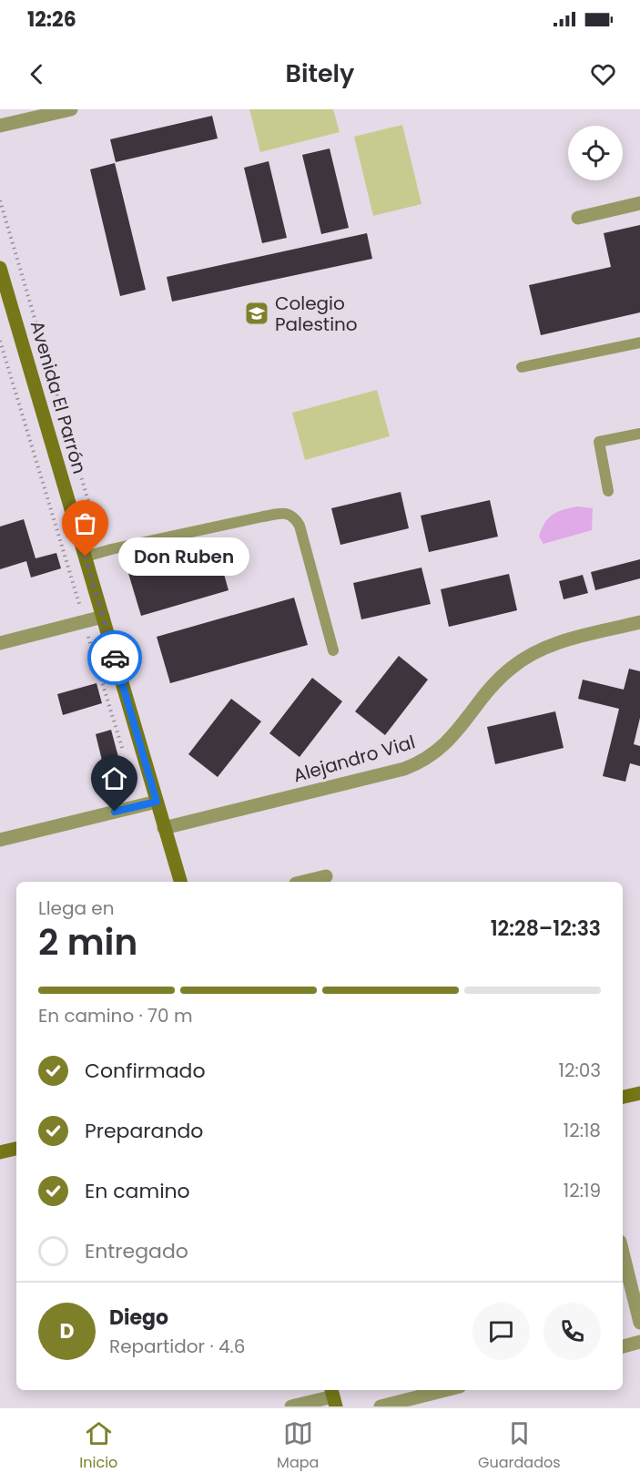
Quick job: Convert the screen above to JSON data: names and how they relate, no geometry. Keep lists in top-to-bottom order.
{
  "streets": {
    "main road": ["Avenida El Parrón"],
    "street": ["Alejandro Vial"]
  },
  "crossings": [
    ["Avenida El Parrón", "Alejandro Vial"]
  ],
  "places": {
    "school or university": ["Colegio Palestino"],
    "other": ["Don Ruben"]
  },
  "page": {
    "status": "12:26",
    "header": "Bitely",
    "bubble": "Don Ruben",
    "heading": ["2 min", "Llega en", "12:28–12:33"],
    "panel": ["Diego", "Repartidor · 4.6"],
    "bar": "En camino · 70 m",
    "list": [
      ["Confirmado", "12:03"],
      ["Preparando", "12:18"],
      ["En camino", "12:19"],
      "Entregado"
    ],
    "round": "D",
    "tabs": ["Inicio", "Mapa", "Guardados"]
  }
}
